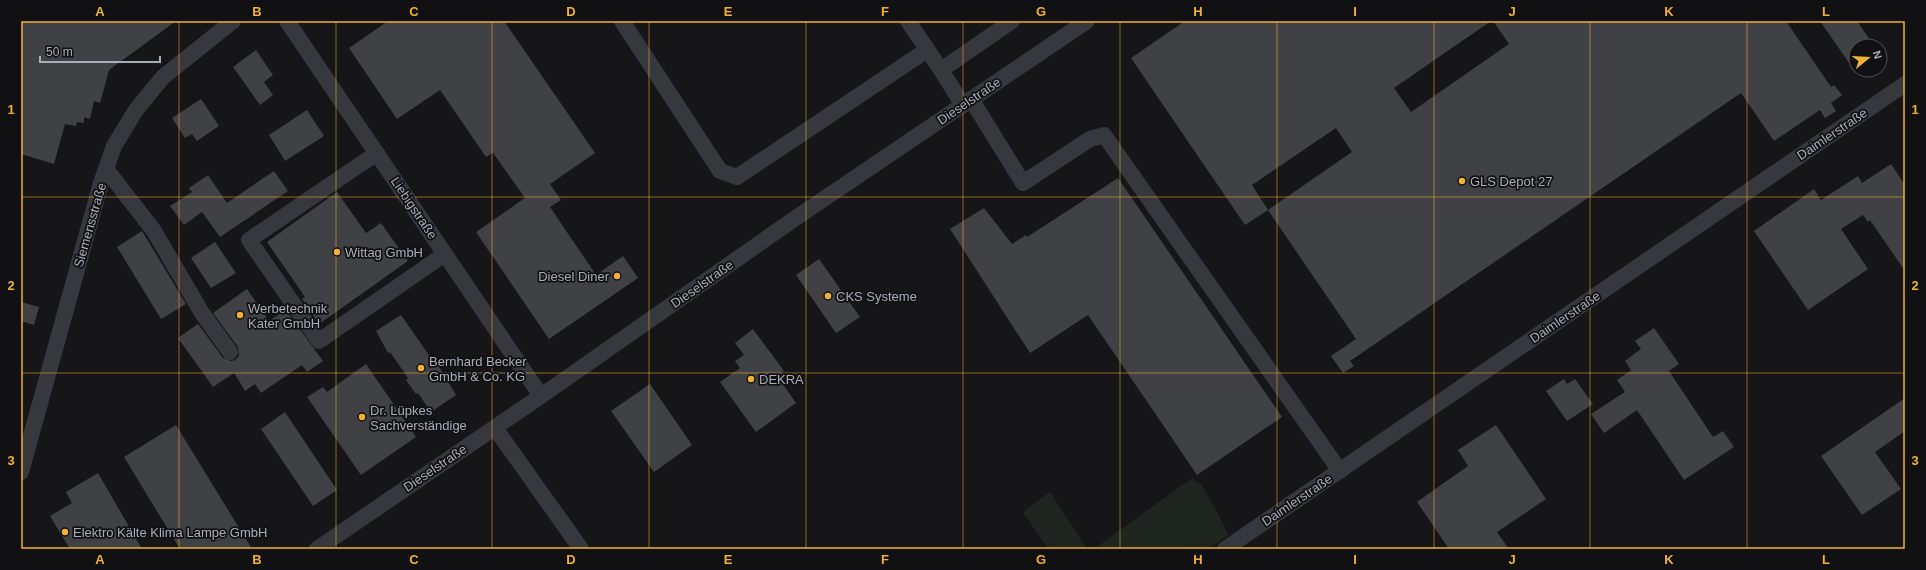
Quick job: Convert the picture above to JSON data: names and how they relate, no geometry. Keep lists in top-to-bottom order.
{
  "streets": {
    "street": [
      "Dieselstraße",
      "Daimlerstraße",
      "Liebigstraße",
      "Siemensstraße"
    ]
  },
  "crossings": [
    ["Dieselstraße", "Liebigstraße"]
  ],
  "places": [
    "GLS Depot 27",
    "Wittag GmbH",
    "Diesel Diner",
    "CKS Systeme",
    "Werbetechnik Kater GmbH",
    "Bernhard Becker GmbH & Co. KG",
    "DEKRA",
    "Dr. Lüpkes Sachverständige",
    "Elektro Kälte Klima Lampe GmbH"
  ],
  "scale_bar": "50 m",
  "north": "right",
  "grid": {
    "columns": [
      "A",
      "B",
      "C",
      "D",
      "E",
      "F",
      "G",
      "H",
      "I",
      "J",
      "K",
      "L"
    ],
    "rows": ["1", "2", "3"]
  }
}
